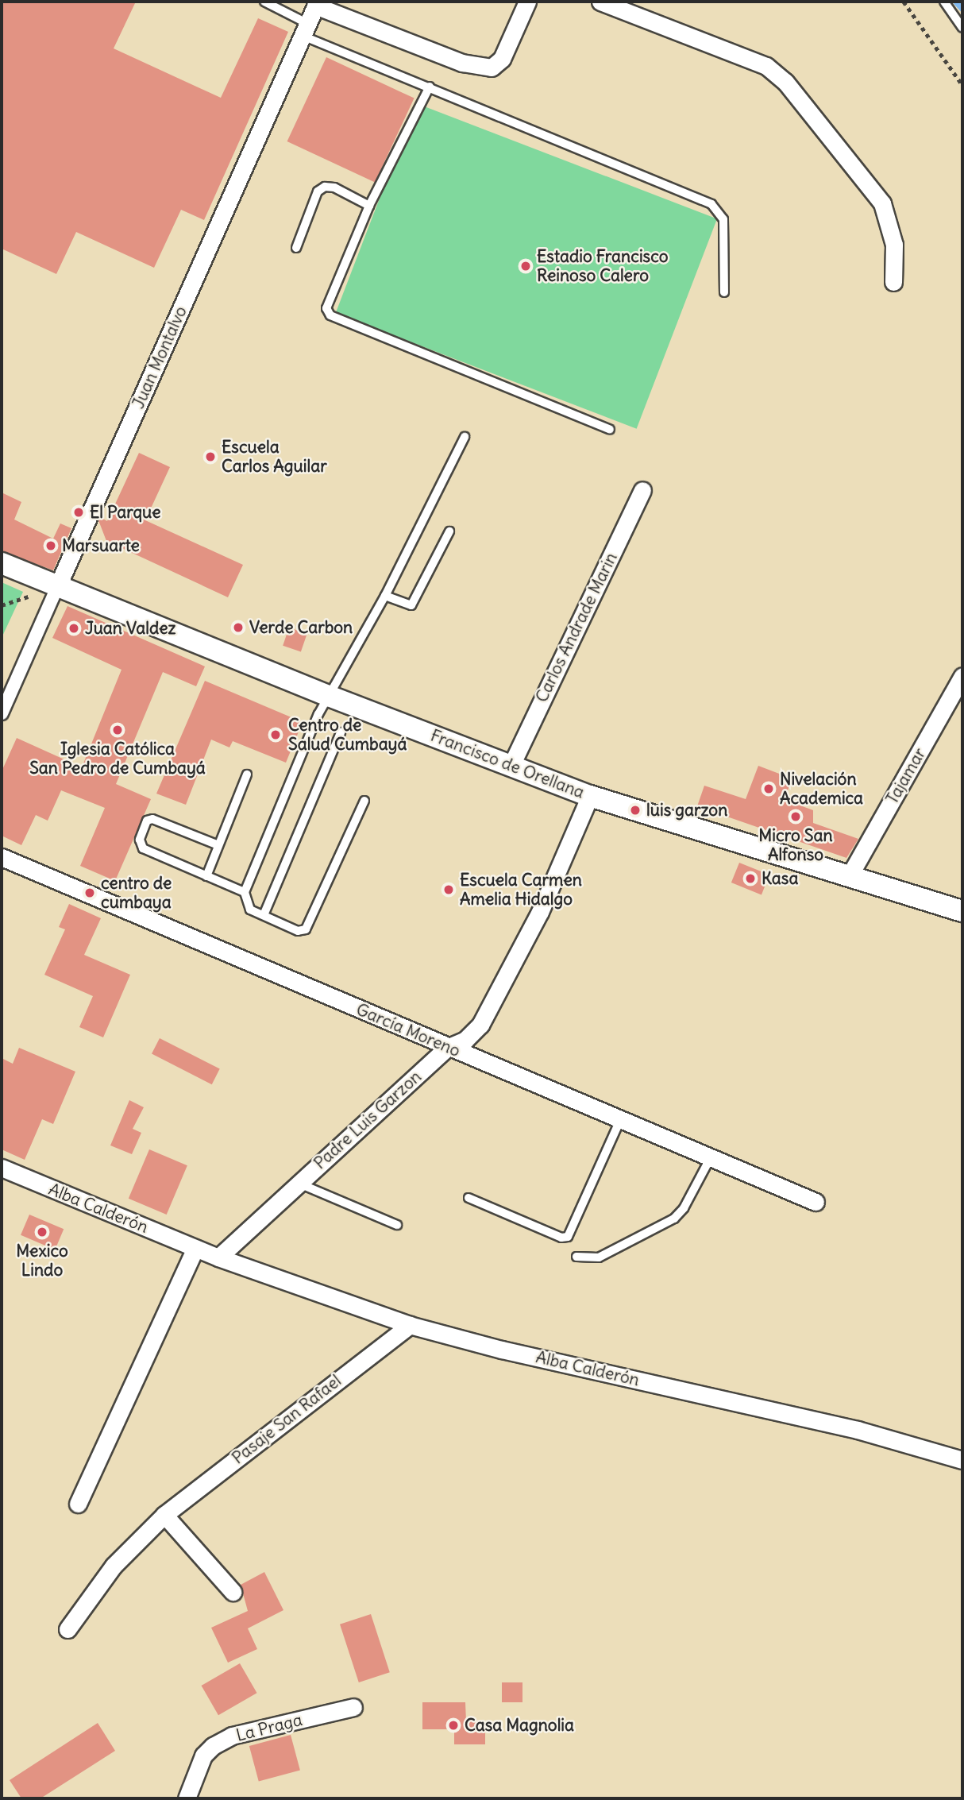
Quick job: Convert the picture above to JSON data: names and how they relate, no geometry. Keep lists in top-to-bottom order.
{
  "streets": {
    "street": [
      "Juan Montalvo",
      "Carlos Andrade Marin",
      "Francisco de Orellana",
      "Tajamar",
      "García Moreno",
      "Padre Luis Garzon",
      "Alba Calderón",
      "Pasaje San Rafael",
      "La Praga"
    ]
  },
  "crossings": [
    ["Juan Montalvo", "Francisco de Orellana"],
    ["Carlos Andrade Marin", "Francisco de Orellana"],
    ["Francisco de Orellana", "Tajamar"],
    ["Francisco de Orellana", "Padre Luis Garzon"],
    ["García Moreno", "Padre Luis Garzon"],
    ["Padre Luis Garzon", "Alba Calderón"],
    ["Alba Calderón", "Pasaje San Rafael"]
  ],
  "places": [
    "Estadio Francisco Reinoso Calero",
    "Escuela Carlos Aguilar",
    "El Parque",
    "Marsuarte",
    "Verde Carbon",
    "Juan Valdez",
    "Iglesia Católica San Pedro de Cumbayá",
    "Centro de Salud Cumbayá",
    "Nivelación Academica",
    "luis garzon",
    "Micro San Alfonso",
    "Kasa",
    "Escuela Carmen Amelia Hidalgo",
    "centro de cumbaya",
    "Mexico Lindo",
    "Casa Magnolia"
  ]
}
